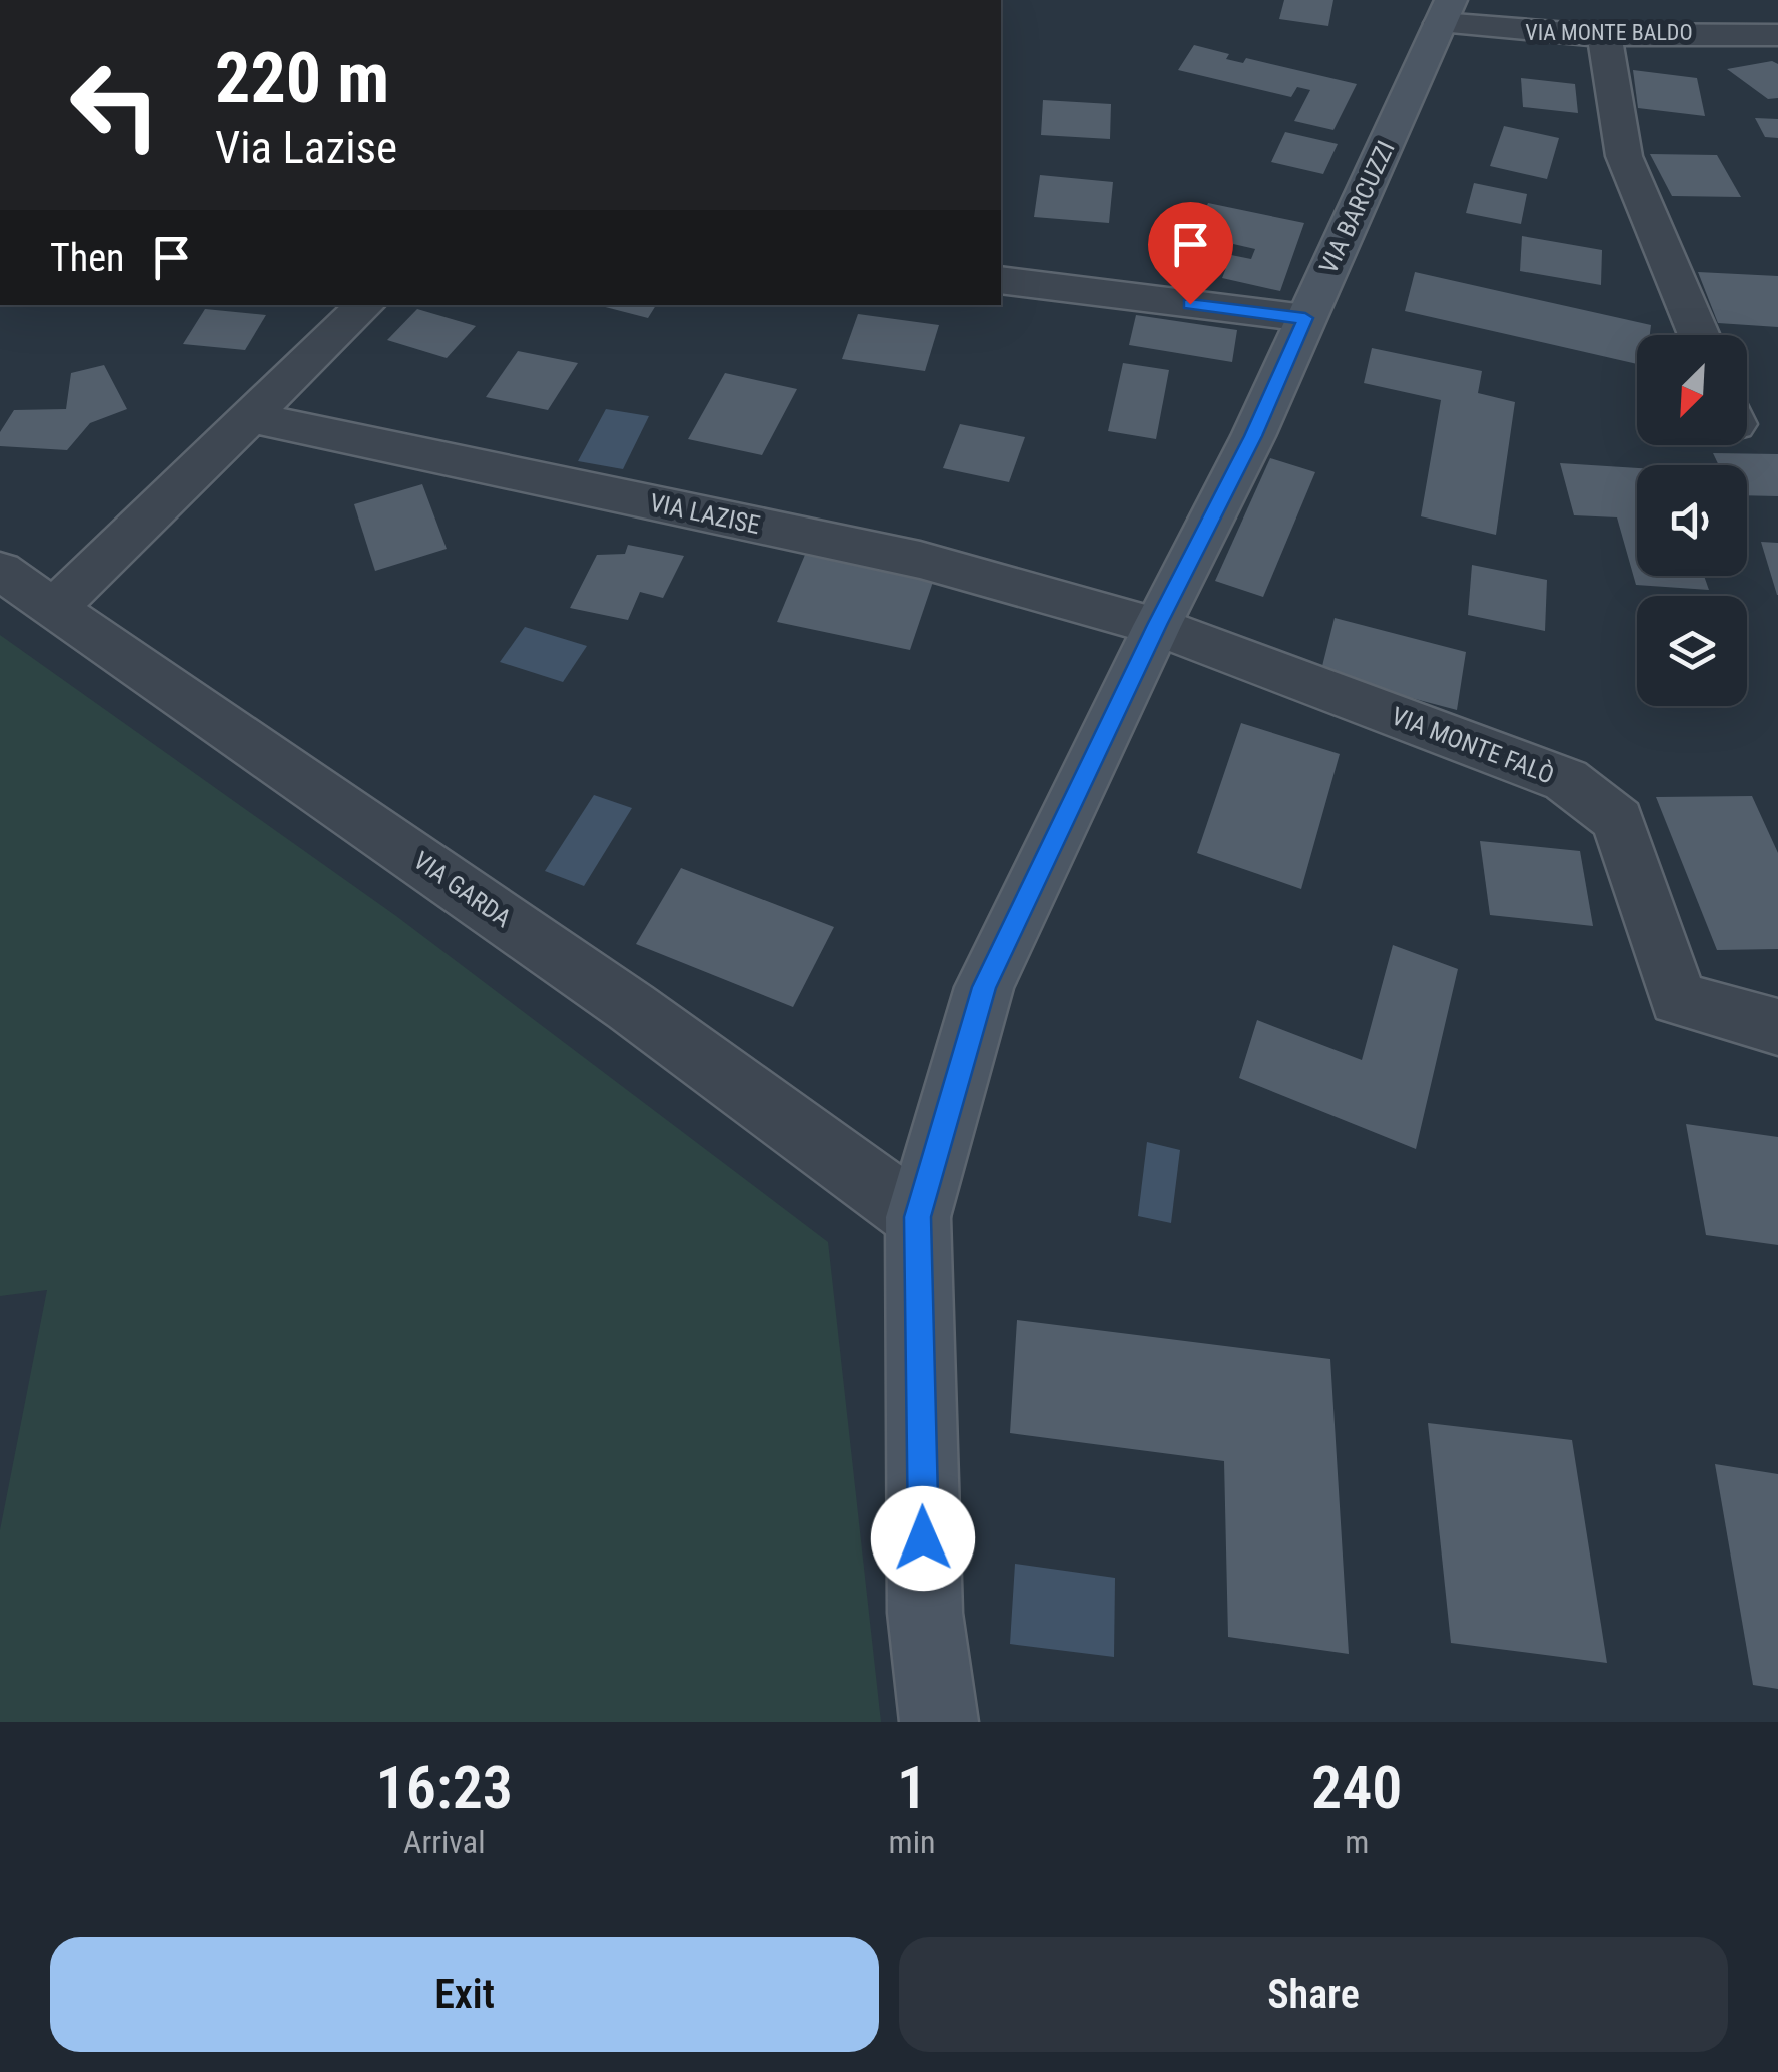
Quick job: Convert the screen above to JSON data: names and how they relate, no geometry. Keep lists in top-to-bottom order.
{
  "streets": {
    "street": [
      "VIA MONTE BALDO",
      "VIA BARCUZZI",
      "VIA LAZISE",
      "VIA MONTE FALÒ",
      "VIA GARDA"
    ]
  },
  "crossings": [
    ["VIA MONTE BALDO", "VIA BARCUZZI"],
    ["VIA BARCUZZI", "VIA LAZISE"],
    ["VIA BARCUZZI", "VIA MONTE FALÒ"],
    ["VIA BARCUZZI", "VIA GARDA"],
    ["VIA LAZISE", "VIA MONTE FALÒ"]
  ],
  "north": "bottom left",
  "page": {
    "turn": ["220 m", "Via Lazise"],
    "then": "Then",
    "eta": [
      "16:23",
      "Arrival",
      "1",
      "min",
      "240",
      "m"
    ],
    "buttons": ["Exit", "Share"]
  }
}
